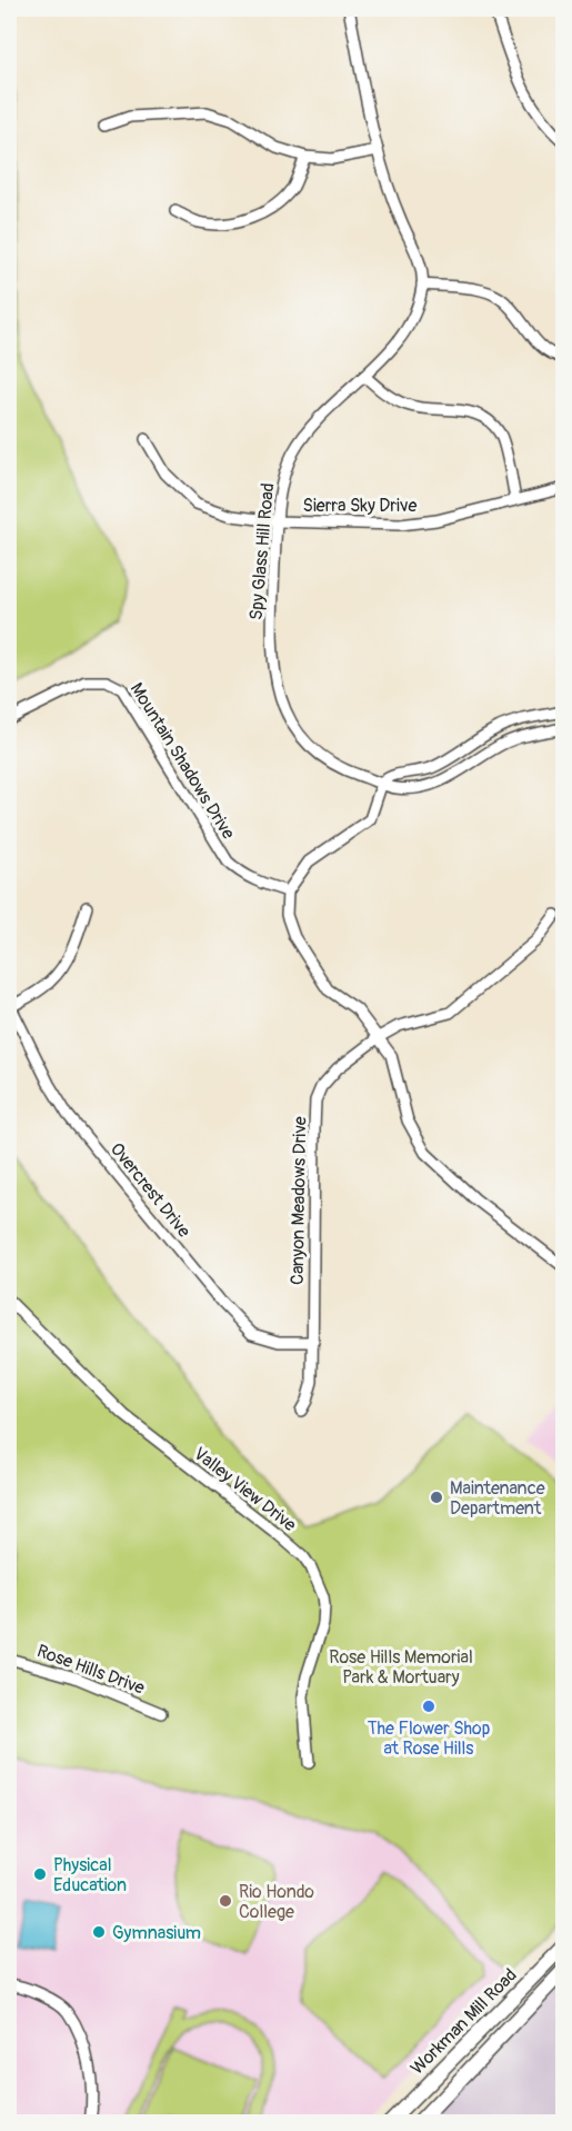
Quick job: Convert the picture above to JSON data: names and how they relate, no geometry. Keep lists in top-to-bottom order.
{
  "streets": {
    "main road": ["Workman Mill Road"],
    "street": [
      "Sierra Sky Drive",
      "Spy Glass Hill Road",
      "Mountain Shadows Drive",
      "Overcrest Drive",
      "Canyon Meadows Drive",
      "Valley View Drive",
      "Rose Hills Drive"
    ]
  },
  "crossings": [
    ["Sierra Sky Drive", "Spy Glass Hill Road"],
    ["Overcrest Drive", "Canyon Meadows Drive"]
  ],
  "parks": ["Rose Hills Memorial Park & Mortuary"],
  "places": [
    "Maintenance Department",
    "The Flower Shop at Rose Hills",
    "Physical Education",
    "Rio Hondo College",
    "Gymnasium"
  ]
}
